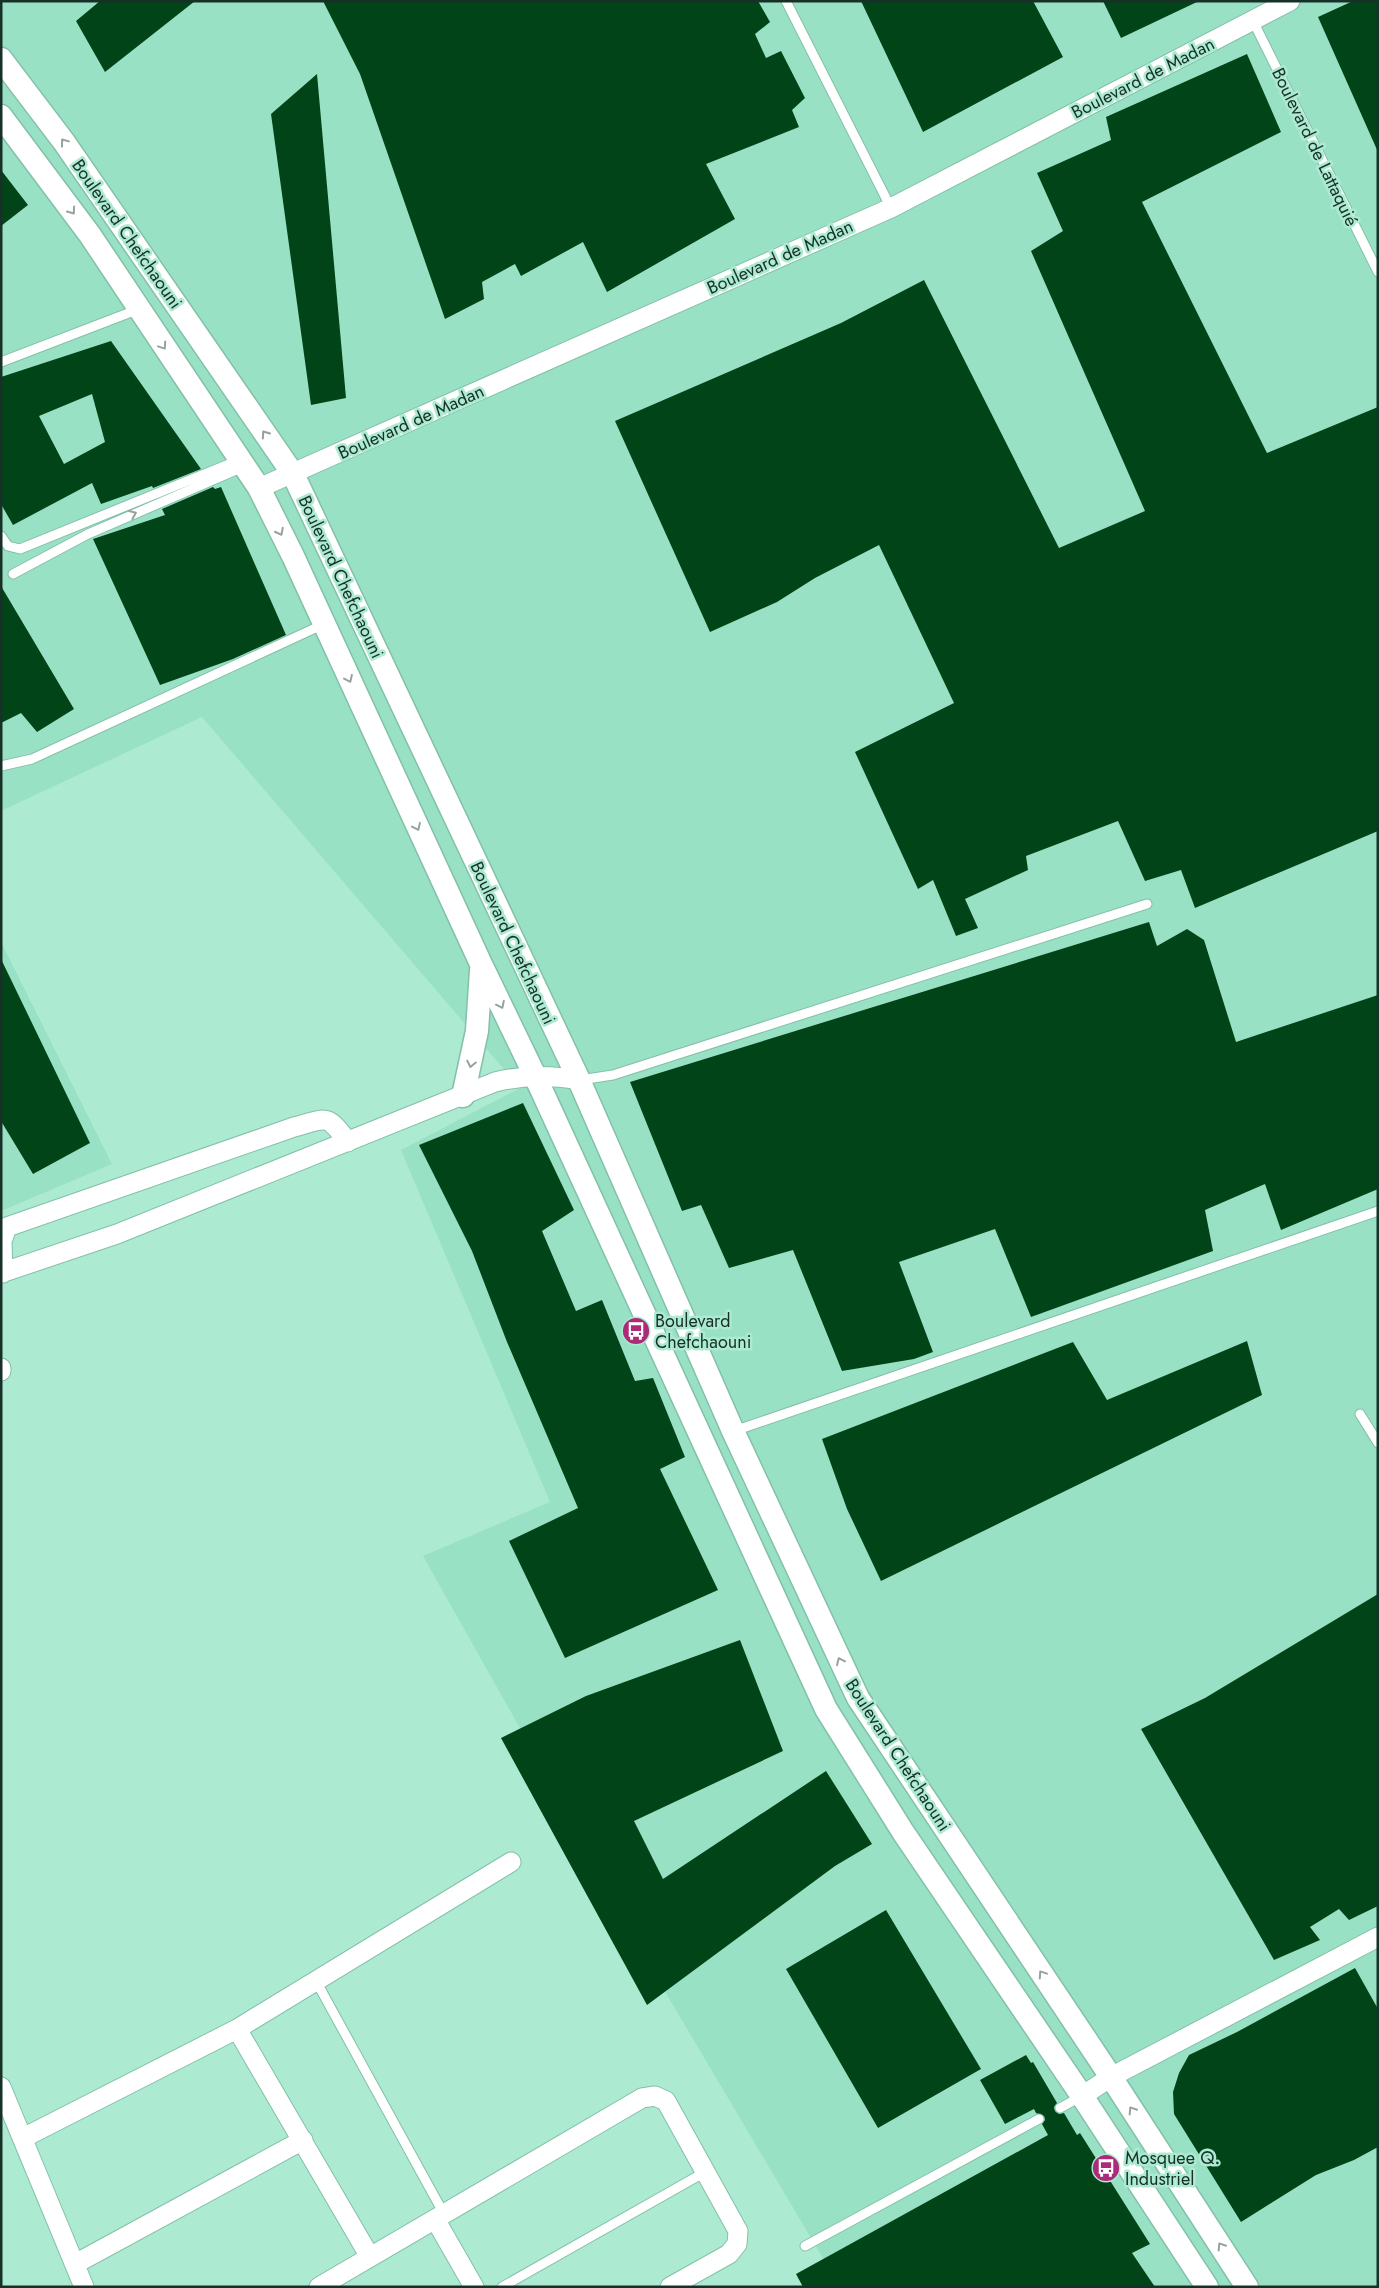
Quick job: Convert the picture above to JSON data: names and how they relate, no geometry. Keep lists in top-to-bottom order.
{
  "streets": {
    "street": ["Boulevard de Madan", "Boulevard Chefchaouni"],
    "lane": ["Boulevard de Lattaquié"]
  },
  "crossings": [
    ["Boulevard de Madan", "Boulevard de Lattaquié"],
    ["Boulevard de Madan", "Boulevard Chefchaouni"]
  ],
  "places": {
    "bus stop": ["Boulevard Chefchaouni", "Mosquee Q. Industriel"]
  }
}
